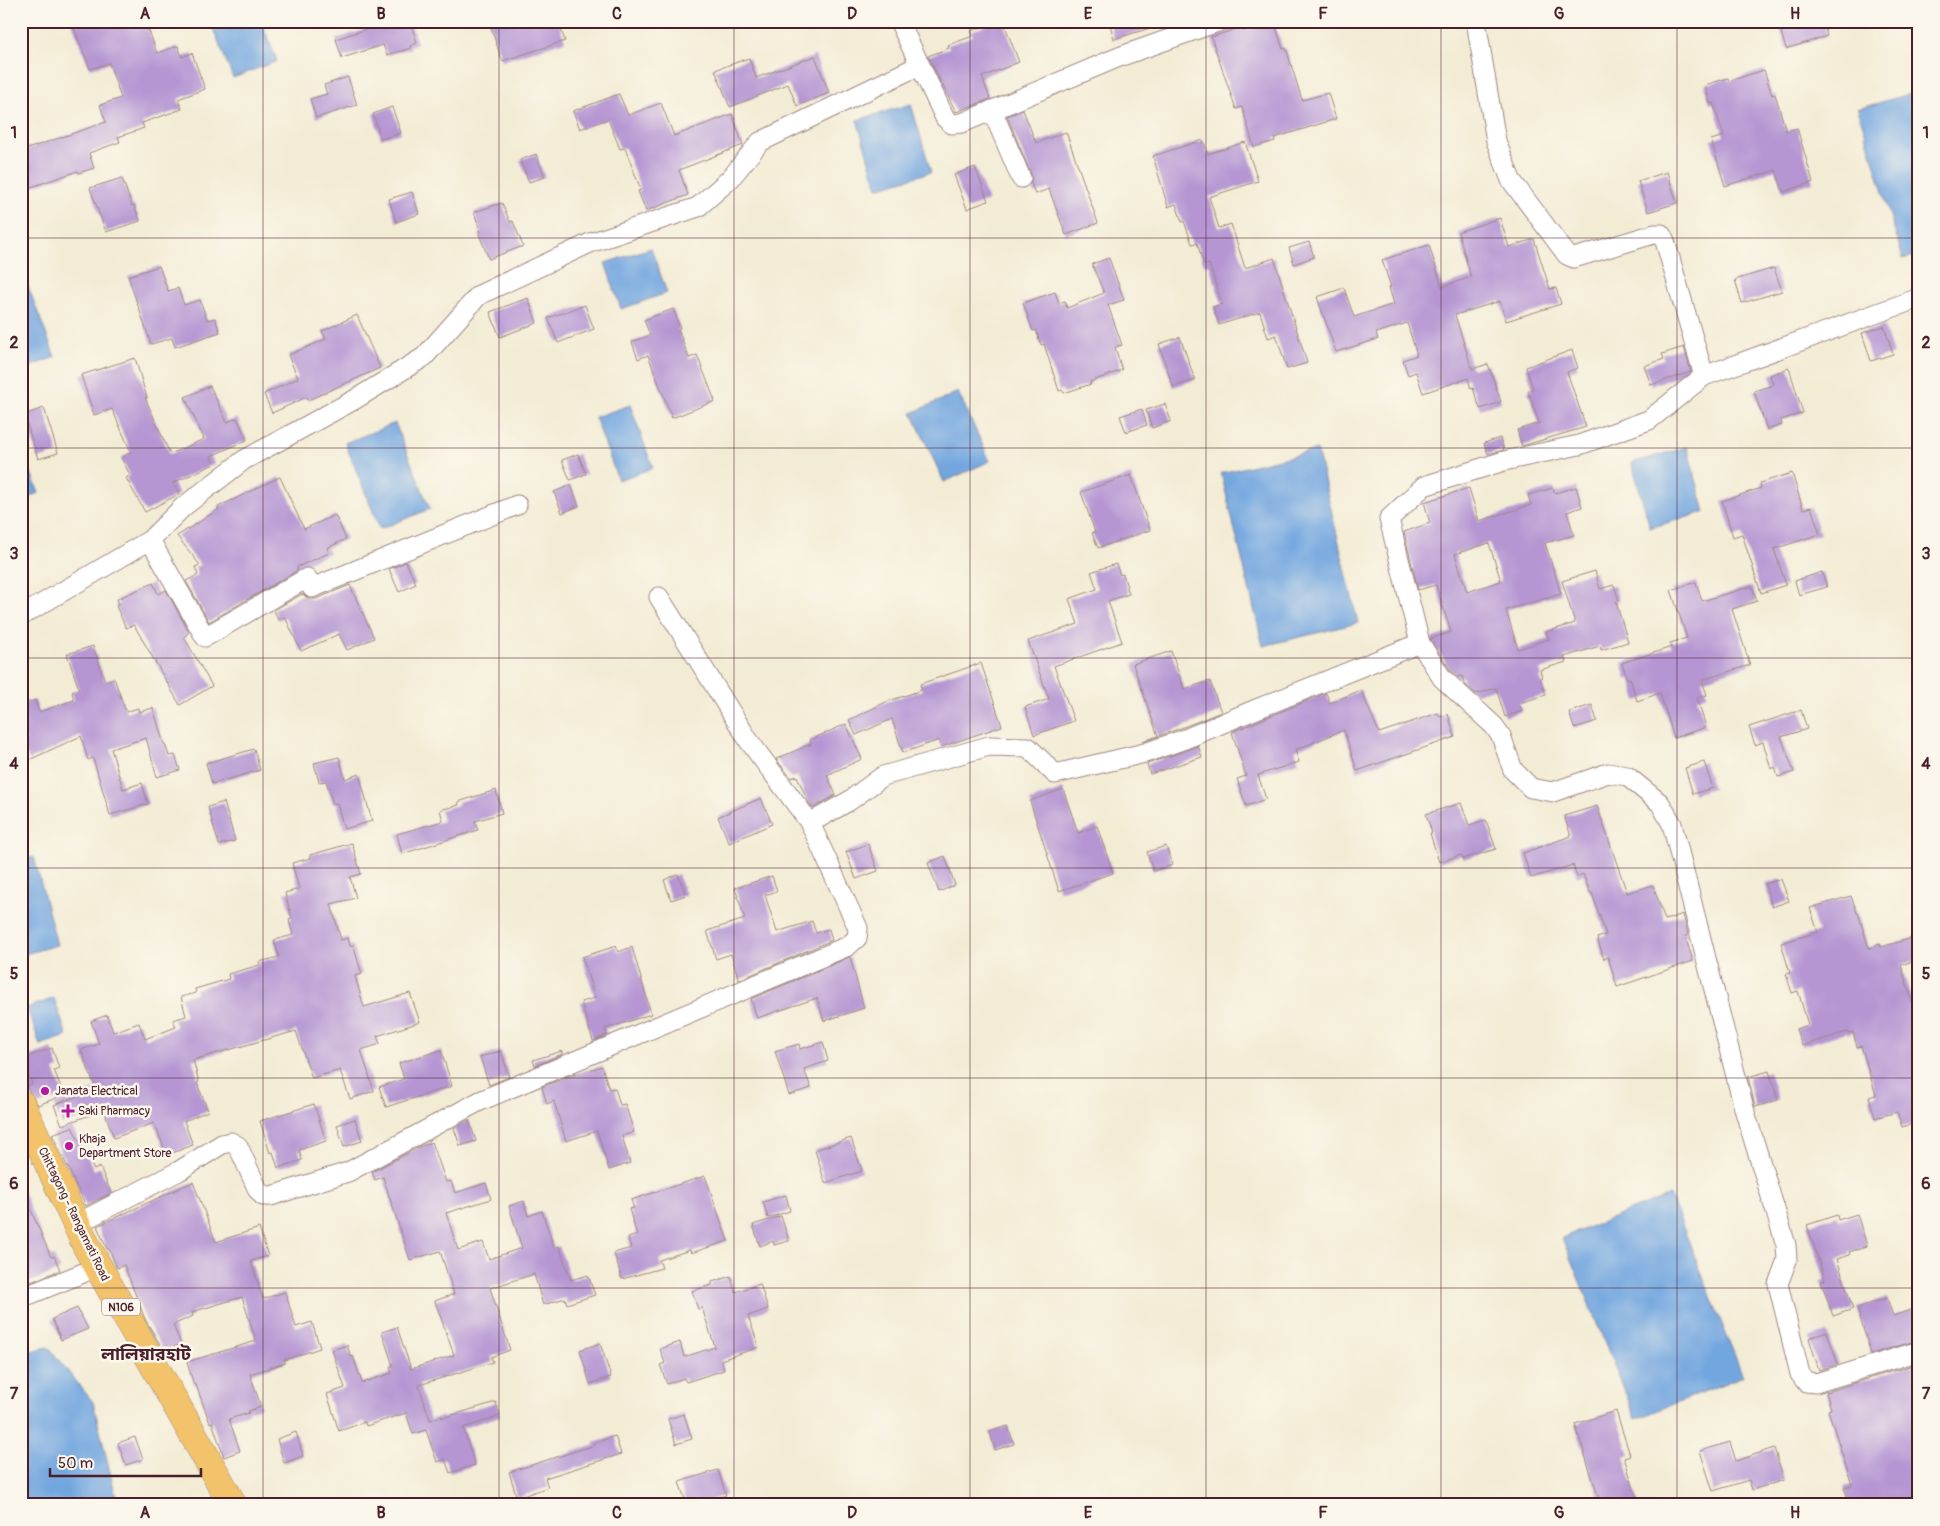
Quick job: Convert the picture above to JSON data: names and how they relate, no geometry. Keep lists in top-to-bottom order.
{
  "streets": {
    "highway": ["Chittagong - Rangamati Road", "N106"]
  },
  "districts": ["লালিয়ারহাট"],
  "places": {
    "other": ["Janata Electrical", "Khaja Department Store"],
    "health": ["Saki Pharmacy"]
  },
  "scale_bar": "50 m",
  "grid": {
    "columns": [
      "A",
      "B",
      "C",
      "D",
      "E",
      "F",
      "G",
      "H"
    ],
    "rows": [
      "1",
      "2",
      "3",
      "4",
      "5",
      "6",
      "7"
    ]
  }
}
